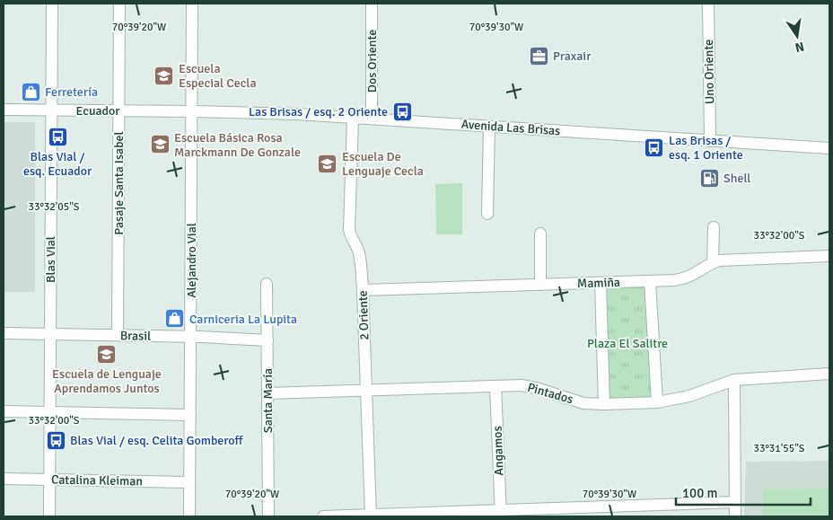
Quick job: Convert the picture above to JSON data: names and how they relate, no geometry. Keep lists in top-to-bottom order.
{
  "streets": {
    "street": [
      "Dos Oriente",
      "Uno Oriente",
      "Ecuador",
      "Avenida Las Brisas",
      "Pasaje Santa Isabel",
      "Blas Vial",
      "Alejandro Vial",
      "Mamiña",
      "2 Oriente",
      "Brasil",
      "Pintados",
      "Santa María",
      "Angamos",
      "Catalina Kleiman"
    ]
  },
  "crossings": [
    ["Dos Oriente", "Avenida Las Brisas"],
    ["Uno Oriente", "Avenida Las Brisas"],
    ["Ecuador", "Avenida Las Brisas"],
    ["Ecuador", "Pasaje Santa Isabel"],
    ["Ecuador", "Blas Vial"],
    ["Ecuador", "Alejandro Vial"],
    ["Avenida Las Brisas", "Alejandro Vial"],
    ["Avenida Las Brisas", "2 Oriente"],
    ["Pasaje Santa Isabel", "Brasil"],
    ["Blas Vial", "Brasil"],
    ["Blas Vial", "Catalina Kleiman"],
    ["Alejandro Vial", "Brasil"],
    ["Alejandro Vial", "Catalina Kleiman"],
    ["Mamiña", "2 Oriente"],
    ["2 Oriente", "Pintados"],
    ["Brasil", "Santa María"],
    ["Pintados", "Santa María"],
    ["Pintados", "Angamos"]
  ],
  "parks": ["Plaza El Salitre"],
  "places": {
    "office": ["Praxair"],
    "school or university": [
      "Escuela Especial Cecla",
      "Escuela Básica Rosa Marckmann De Gonzale",
      "Escuela De Lenguaje Cecla",
      "Escuela de Lenguaje Aprendamos Juntos"
    ],
    "shop": ["Ferretería", "Carniceria La Lupita"],
    "bus stop": [
      "Las Brisas / esq. 2 Oriente",
      "Blas Vial / esq. Ecuador",
      "Las Brisas / esq. 1 Oriente",
      "Blas Vial / esq. Celita Gomberoff"
    ],
    "fuel station": ["Shell"]
  },
  "scale_bar": "100 m",
  "north": "bottom",
  "coordinates": [
    "70°39'20\"W",
    "70°39'30\"W",
    "33°32'05\"S",
    "33°32'00\"S",
    "33°31'55\"S"
  ]
}
